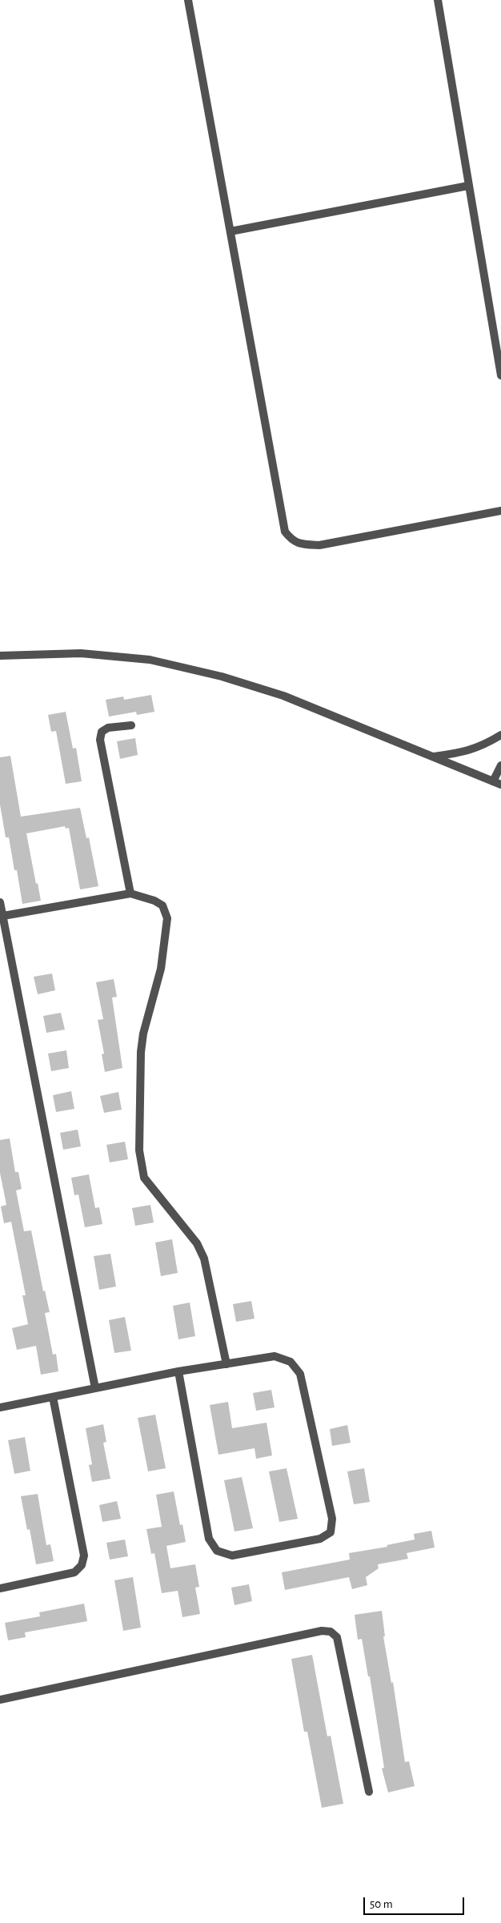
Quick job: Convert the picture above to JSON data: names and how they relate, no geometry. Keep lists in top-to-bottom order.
{
  "scale_bar": "50 m"
}
